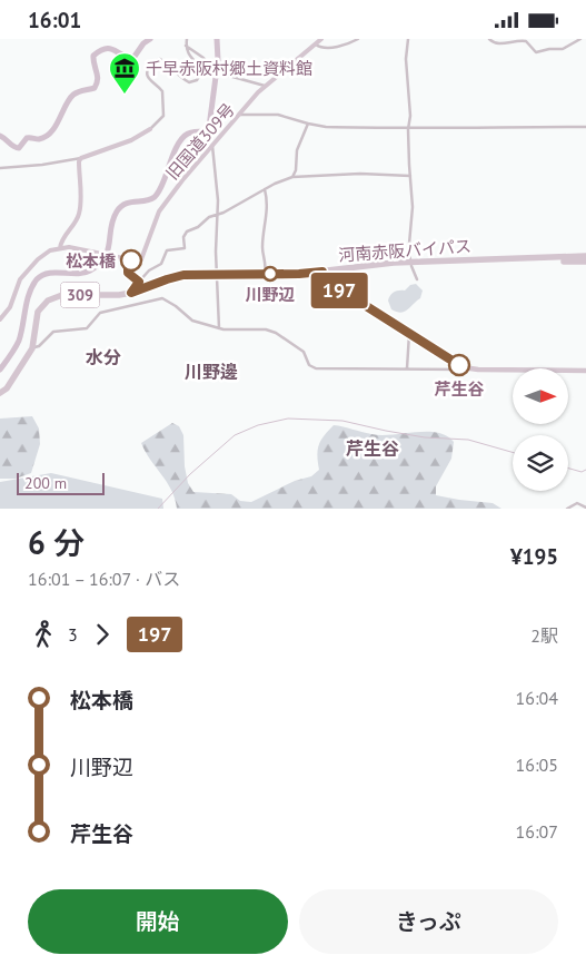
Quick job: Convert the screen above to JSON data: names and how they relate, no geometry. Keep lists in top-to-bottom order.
{
  "streets": {
    "highway": ["河南赤阪バイパス", "309"],
    "street": ["旧国道309号"]
  },
  "crossings": [
    ["河南赤阪バイパス", "309"]
  ],
  "districts": ["水分", "川野邊", "芹生谷"],
  "places": {
    "museum": ["千早赤阪村郷土資料館"],
    "other": ["松本橋", "川野辺", "芹生谷"]
  },
  "lines": ["bus line 197"],
  "scale_bar": "200 m",
  "north": "right",
  "page": {
    "status": "16:01",
    "on_map": "197",
    "scale": "200 m",
    "heading": ["6 分", "16:01 – 16:07 · バス", "¥195"],
    "legs": ["3", "197", "2駅"],
    "list": [
      {
        "name": "松本橋",
        "value": "16:04"
      },
      {
        "name": "川野辺",
        "value": "16:05"
      },
      {
        "name": "芹生谷",
        "value": "16:07"
      }
    ],
    "buttons": ["開始", "きっぷ"]
  }
}
